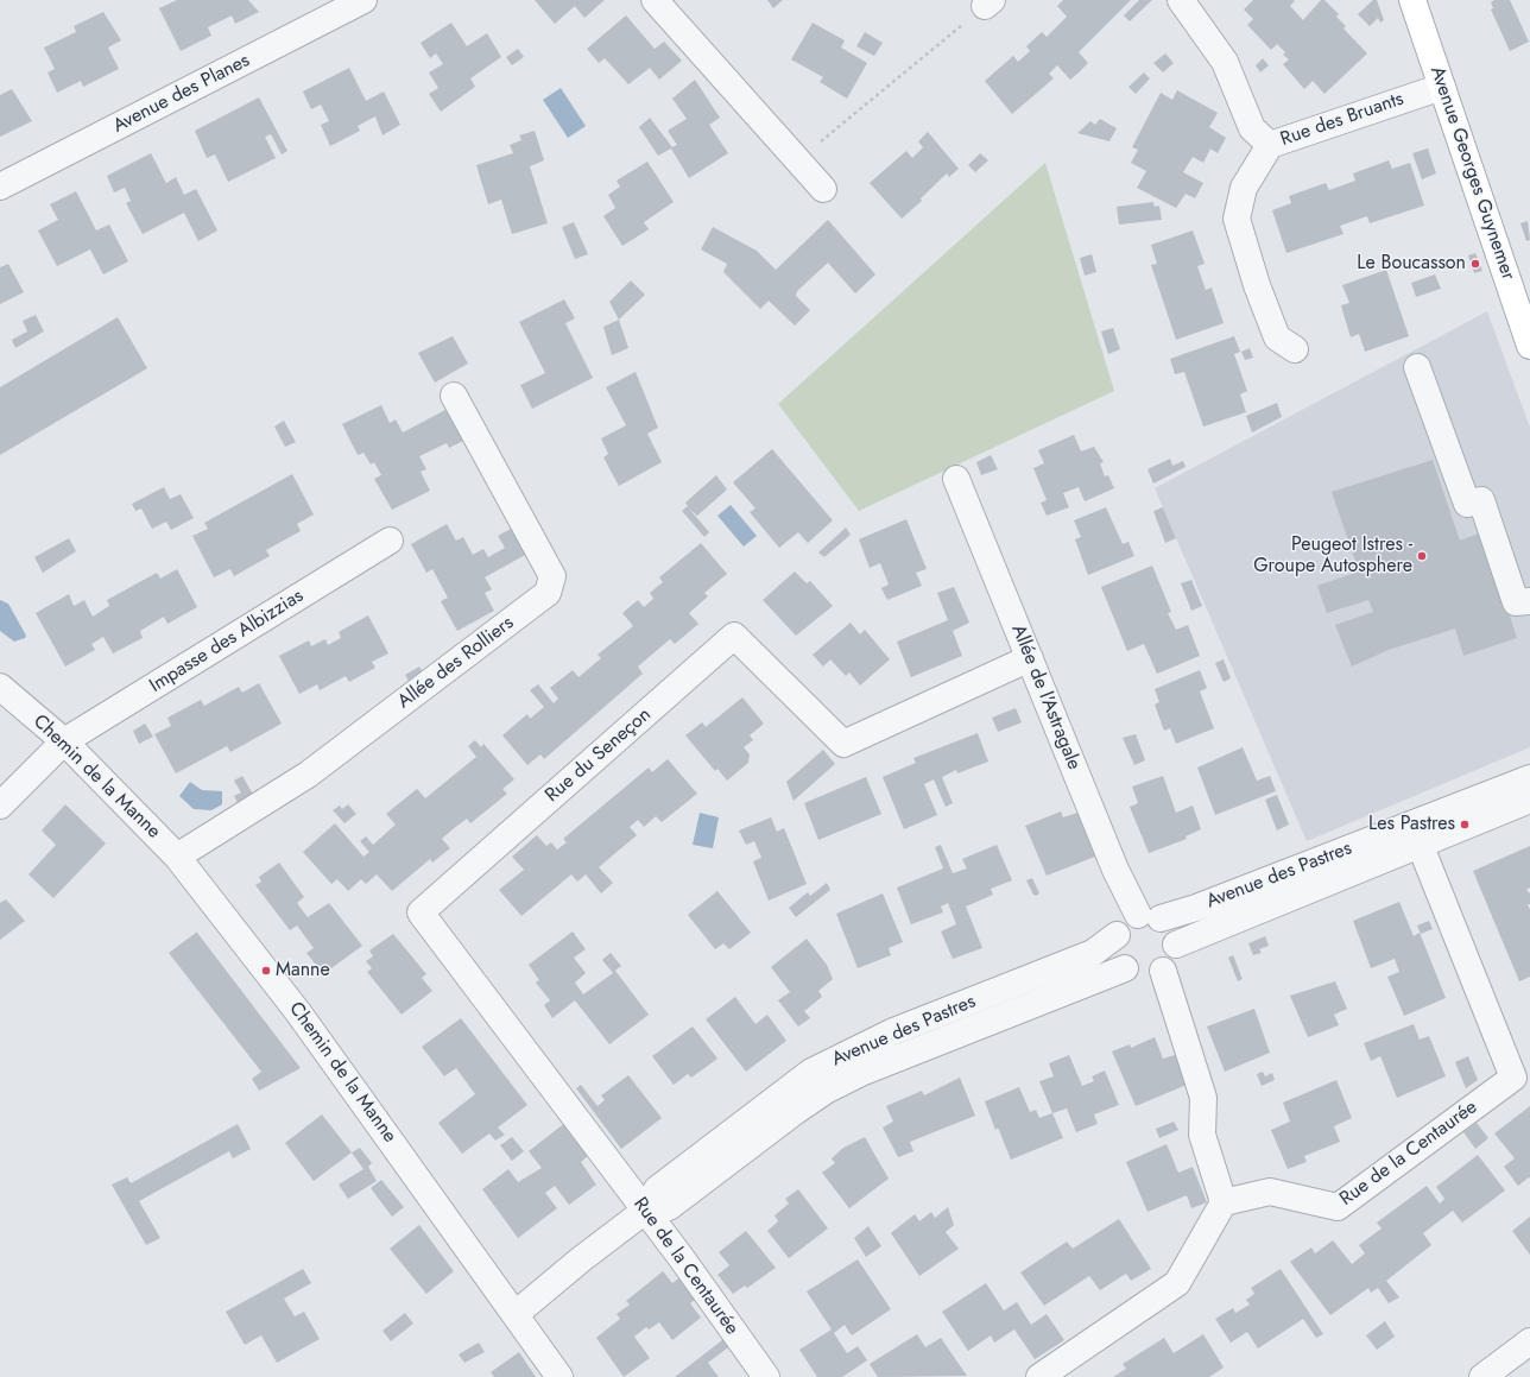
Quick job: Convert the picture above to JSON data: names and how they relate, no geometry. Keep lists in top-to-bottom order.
{
  "streets": {
    "main road": ["Avenue Georges Guynemer"],
    "street": [
      "Avenue des Planes",
      "Rue des Bruants",
      "Impasse des Albizzias",
      "Allée des Rolliers",
      "Allée de l'Astragale",
      "Rue du Seneçon",
      "Chemin de la Manne",
      "Avenue des Pastres",
      "Rue de la Centaurée"
    ]
  },
  "crossings": [
    ["Rue des Bruants", "Avenue Georges Guynemer"],
    ["Impasse des Albizzias", "Chemin de la Manne"],
    ["Allée des Rolliers", "Chemin de la Manne"],
    ["Allée de l'Astragale", "Rue du Seneçon"],
    ["Allée de l'Astragale", "Avenue des Pastres"],
    ["Rue du Seneçon", "Rue de la Centaurée"],
    ["Chemin de la Manne", "Avenue des Pastres"],
    ["Avenue des Pastres", "Rue de la Centaurée"]
  ],
  "places": [
    "Le Boucasson",
    "Peugeot Istres - Groupe Autosphere",
    "Les Pastres",
    "Manne"
  ]
}
